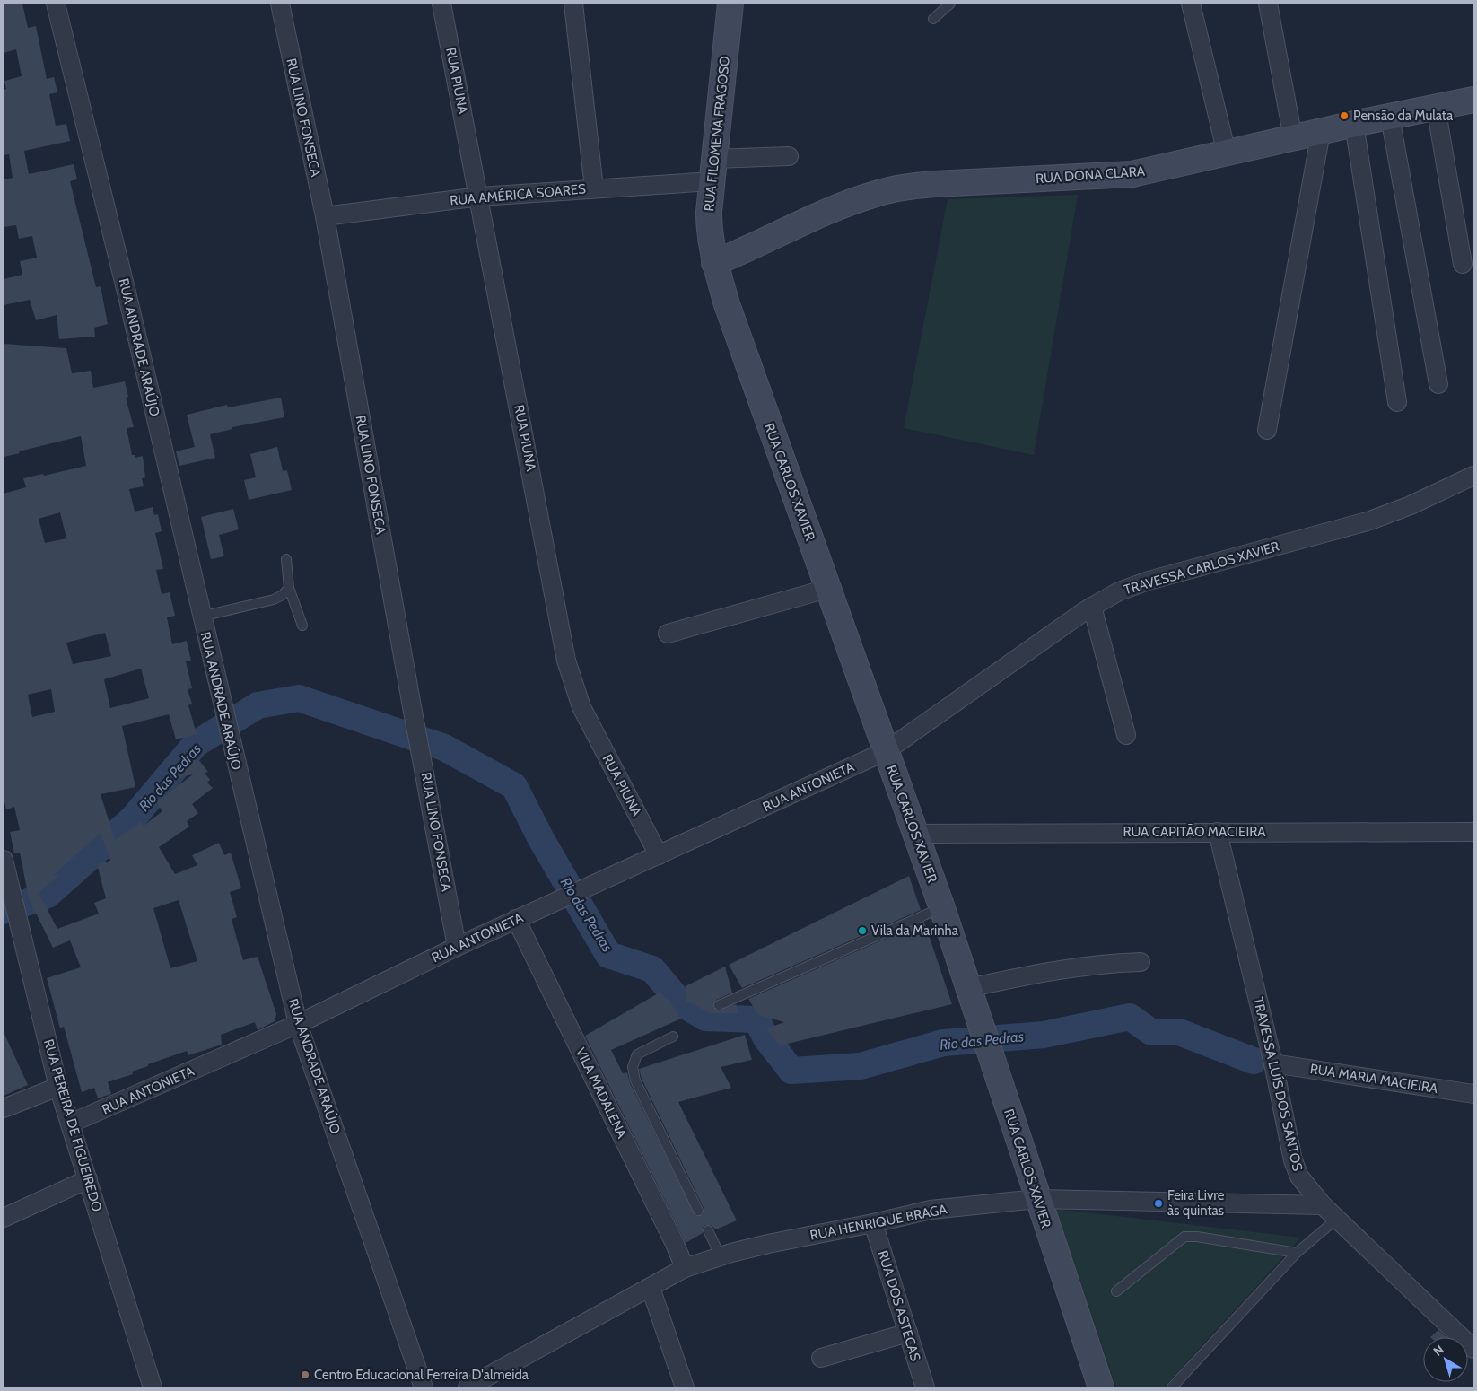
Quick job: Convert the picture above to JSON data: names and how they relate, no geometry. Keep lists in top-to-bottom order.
{
  "streets": {
    "street": [
      "RUA PIUNA",
      "RUA LINO FONSECA",
      "RUA FILOMENA FRAGOSO",
      "RUA DONA CLARA",
      "RUA AMÉRICA SOARES",
      "RUA ANDRADE ARAÚJO",
      "RUA CARLOS XAVIER",
      "TRAVESSA CARLOS XAVIER",
      "RUA ANTONIETA",
      "RUA CAPITÃO MACIEIRA",
      "RUA MARIA MACIEIRA",
      "TRAVESSA LUÍS DOS SANTOS",
      "VILA MADALENA",
      "RUA PEREIRA DE FIGUEIREDO",
      "RUA HENRIQUE BRAGA",
      "RUA DOS ASTECAS"
    ]
  },
  "crossings": [
    ["RUA PIUNA", "RUA AMÉRICA SOARES"],
    ["RUA PIUNA", "RUA ANTONIETA"],
    ["RUA LINO FONSECA", "RUA AMÉRICA SOARES"],
    ["RUA LINO FONSECA", "RUA ANTONIETA"],
    ["RUA FILOMENA FRAGOSO", "RUA DONA CLARA"],
    ["RUA FILOMENA FRAGOSO", "RUA AMÉRICA SOARES"],
    ["RUA FILOMENA FRAGOSO", "RUA CARLOS XAVIER"],
    ["RUA DONA CLARA", "RUA CARLOS XAVIER"],
    ["RUA ANDRADE ARAÚJO", "RUA ANTONIETA"],
    ["RUA CARLOS XAVIER", "TRAVESSA CARLOS XAVIER"],
    ["RUA CARLOS XAVIER", "RUA ANTONIETA"],
    ["RUA CARLOS XAVIER", "RUA CAPITÃO MACIEIRA"],
    ["RUA CARLOS XAVIER", "RUA HENRIQUE BRAGA"],
    ["TRAVESSA CARLOS XAVIER", "RUA ANTONIETA"],
    ["RUA ANTONIETA", "VILA MADALENA"],
    ["RUA ANTONIETA", "RUA PEREIRA DE FIGUEIREDO"],
    ["RUA CAPITÃO MACIEIRA", "TRAVESSA LUÍS DOS SANTOS"],
    ["RUA MARIA MACIEIRA", "TRAVESSA LUÍS DOS SANTOS"],
    ["TRAVESSA LUÍS DOS SANTOS", "RUA HENRIQUE BRAGA"],
    ["VILA MADALENA", "RUA HENRIQUE BRAGA"],
    ["RUA HENRIQUE BRAGA", "RUA DOS ASTECAS"]
  ],
  "water": ["Rio das Pedras"],
  "places": [
    "Pensão da Mulata",
    "Vila da Marinha",
    "Feira Livre às quintas",
    "Centro Educacional Ferreira D'almeida"
  ],
  "north": "top left"
}
